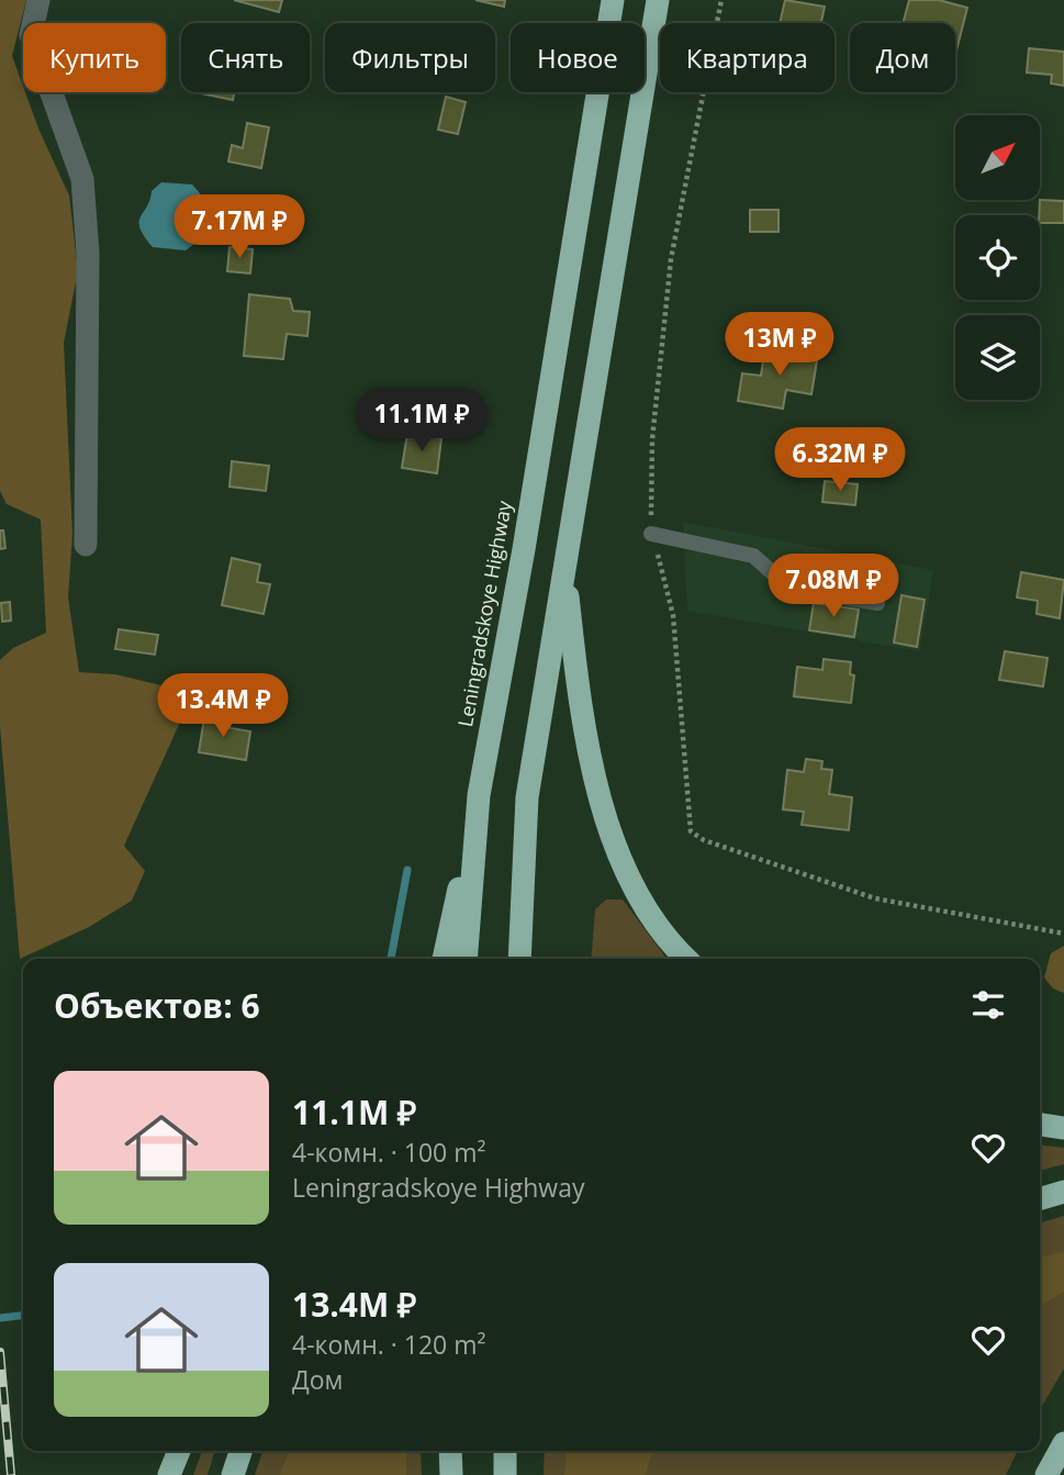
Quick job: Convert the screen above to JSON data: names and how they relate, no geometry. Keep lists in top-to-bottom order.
{
  "streets": {
    "highway": ["Leningradskoye Highway"]
  },
  "north": "top right",
  "page": {
    "chip": [
      "Купить",
      "Снять",
      "Фильтры",
      "Новое",
      "Квартира",
      "Дом"
    ],
    "price": [
      "7.17M ₽",
      "13M ₽",
      "11.1M ₽",
      "6.32M ₽",
      "7.08M ₽",
      "13.4M ₽"
    ],
    "heading": "Объектов: 6",
    "list": [
      {
        "name": "11.1M ₽",
        "note": "4-комн. · 100 m² · Leningradskoye Highway"
      },
      {
        "name": "13.4M ₽",
        "note": "4-комн. · 120 m² · Дом"
      }
    ]
  }
}
